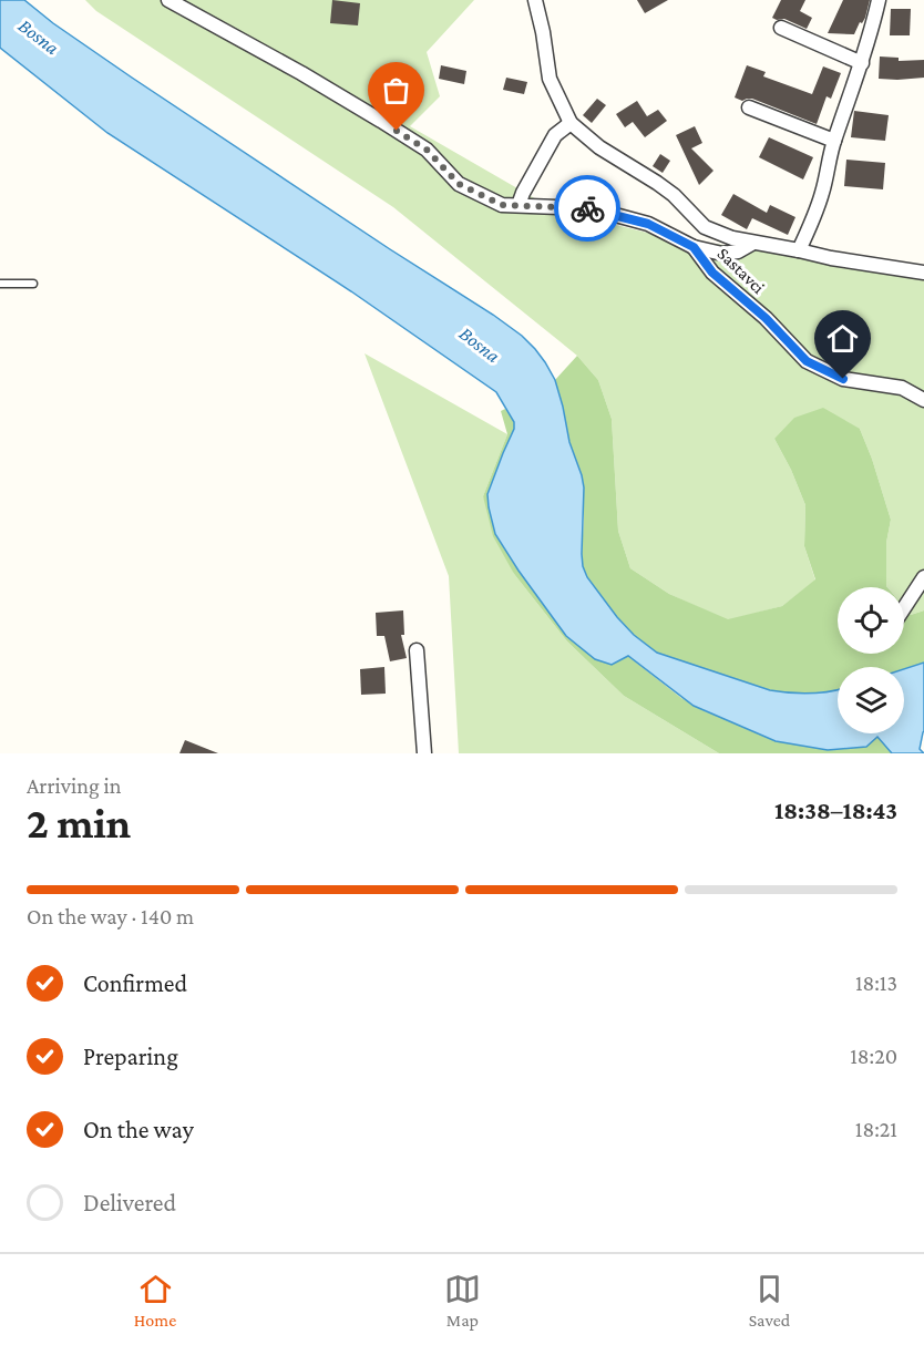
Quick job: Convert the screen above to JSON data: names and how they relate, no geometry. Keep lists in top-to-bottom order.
{
  "streets": {
    "street": ["Sastavci"]
  },
  "water": ["Bosna"],
  "page": {
    "heading": ["2 min", "Arriving in", "18:38–18:43"],
    "bar": "On the way · 140 m",
    "list": [
      ["Confirmed", "18:13"],
      ["Preparing", "18:20"],
      ["On the way", "18:21"],
      "Delivered"
    ],
    "tabs": ["Home", "Map", "Saved"]
  }
}
